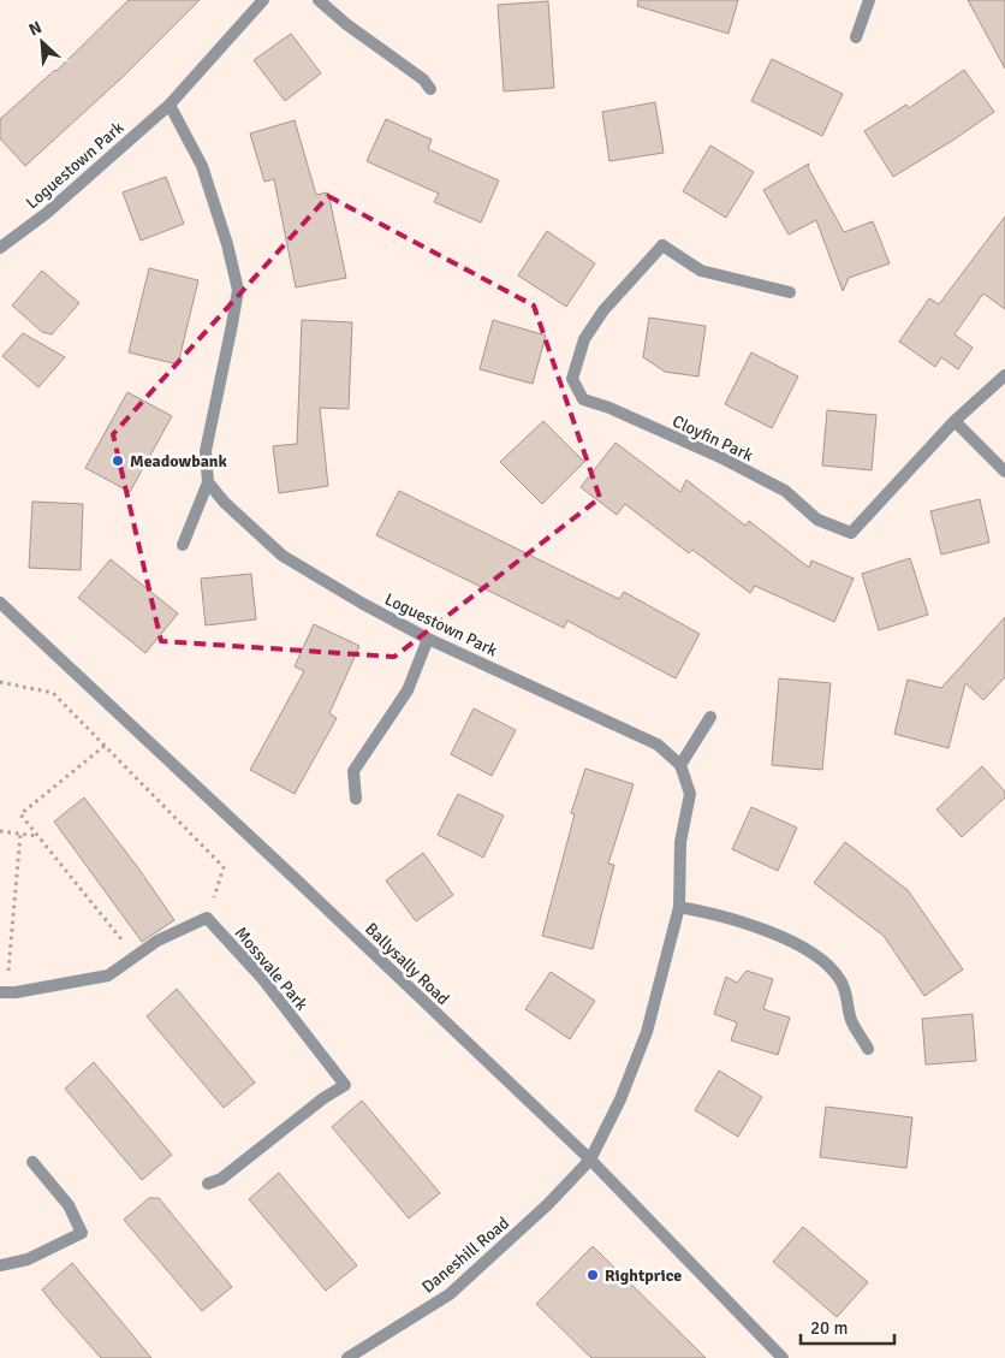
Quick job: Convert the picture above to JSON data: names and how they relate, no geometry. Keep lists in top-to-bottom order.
{
  "streets": {
    "street": [
      "Loguestown Park",
      "Cloyfin Park",
      "Ballysally Road",
      "Mossvale Park",
      "Daneshill Road"
    ]
  },
  "crossings": [
    ["Loguestown Park", "Ballysally Road"],
    ["Loguestown Park", "Daneshill Road"],
    ["Ballysally Road", "Daneshill Road"]
  ],
  "places": ["Meadowbank", "Rightprice"],
  "scale_bar": "20 m",
  "north": "top left"
}
